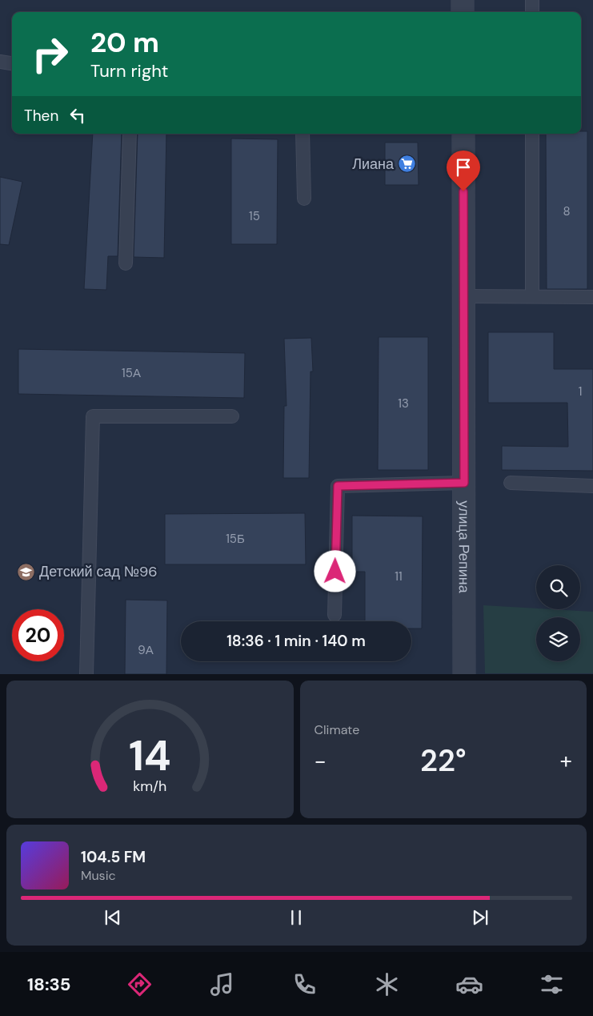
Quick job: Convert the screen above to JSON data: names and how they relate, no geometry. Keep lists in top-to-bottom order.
{
  "streets": {
    "street": ["улица Репина"]
  },
  "places": {
    "supermarket": ["Лиана"],
    "school or university": ["Детский сад №96"]
  },
  "house_numbers": [
    "8",
    "15",
    "15А",
    "1",
    "13",
    "15Б",
    "11",
    "9А"
  ],
  "page": {
    "turn": ["20 m", "Turn right"],
    "then": "Then",
    "limit": "20",
    "trip": "18:36 · 1 min · 140 m",
    "tile": "Climate",
    "heat": ["−", "22°", "+"],
    "song": ["104.5 FM", "Music"],
    "tabs": "18:35",
    "gauge": ["14", "km/h"]
  }
}
